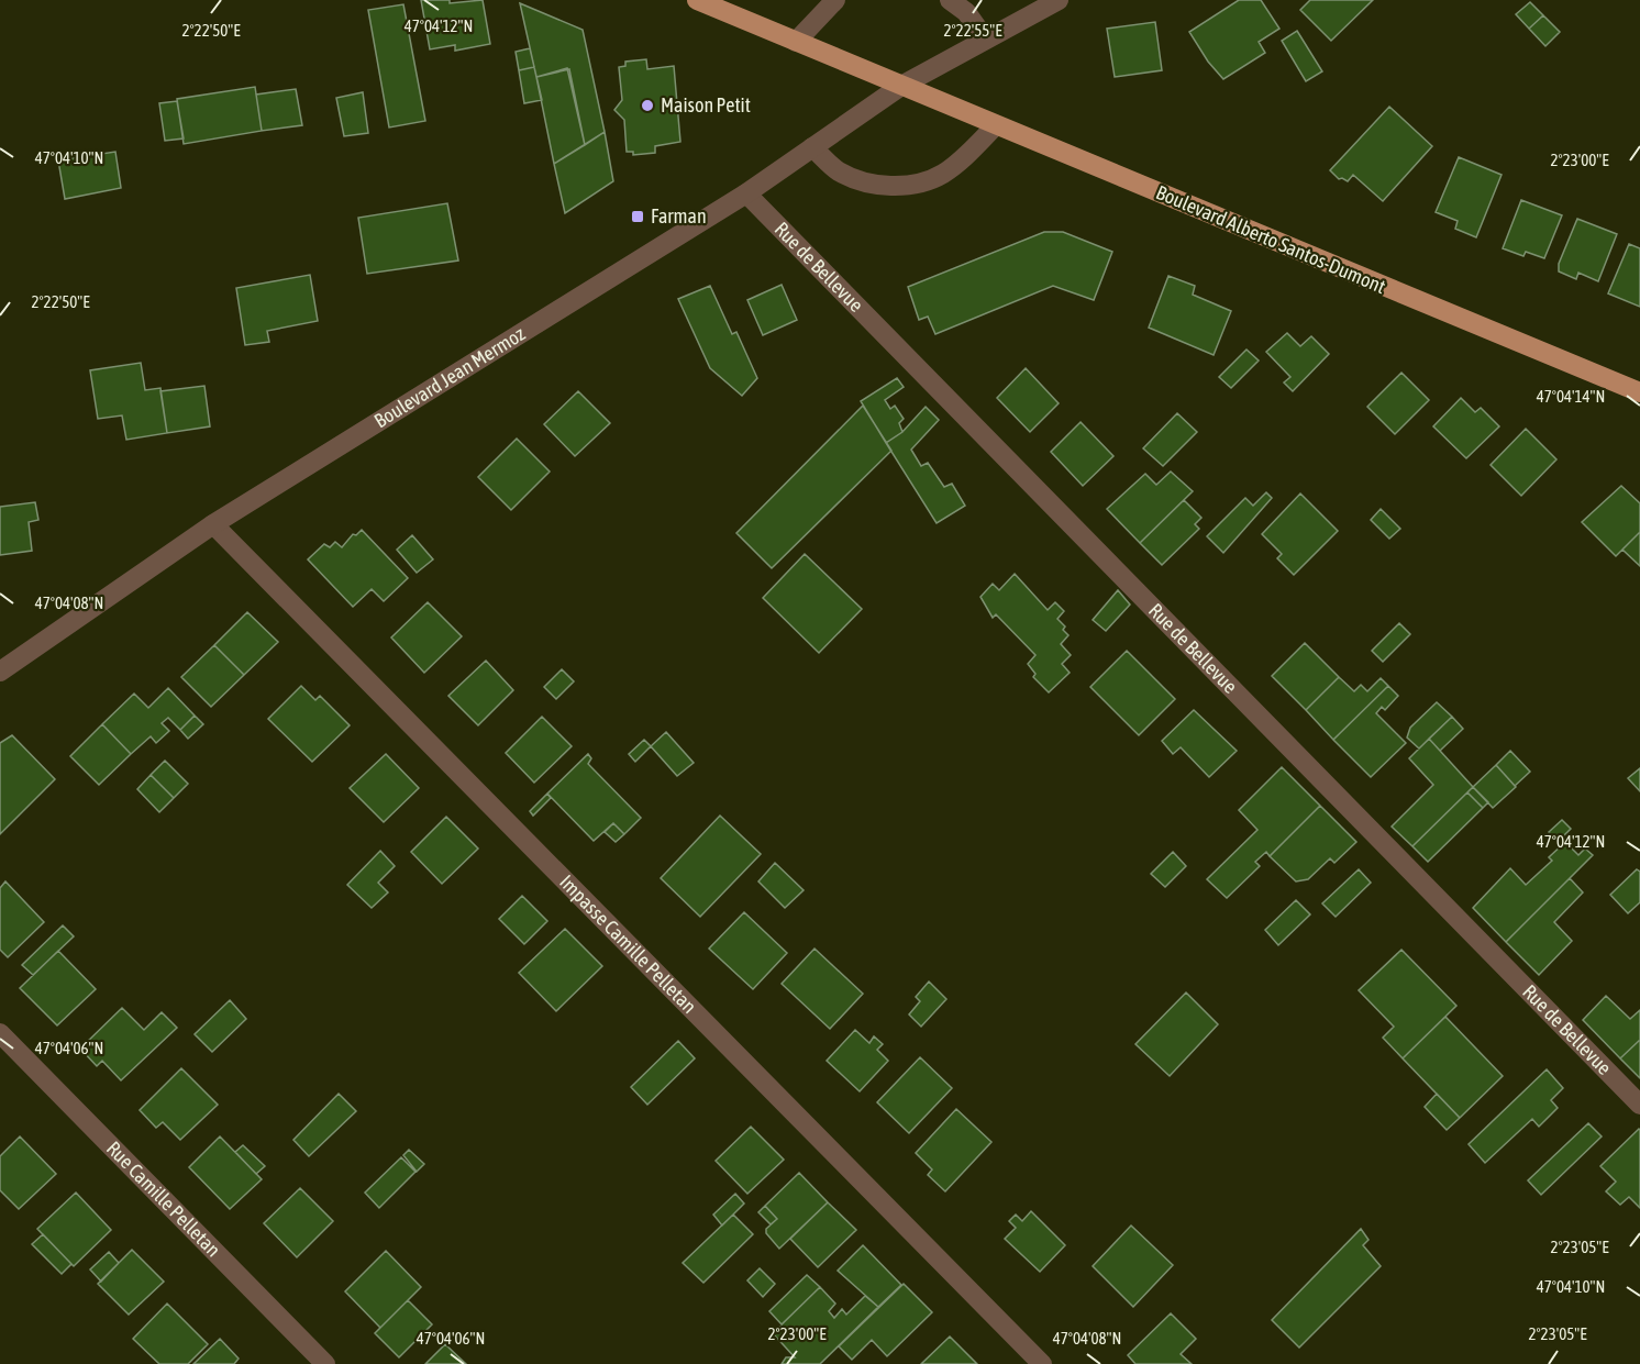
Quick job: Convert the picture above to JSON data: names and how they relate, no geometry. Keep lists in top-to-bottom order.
{
  "streets": {
    "main road": ["Boulevard Alberto Santos-Dumont"],
    "street": [
      "Rue de Bellevue",
      "Boulevard Jean Mermoz",
      "Impasse Camille Pelletan",
      "Rue Camille Pelletan"
    ]
  },
  "crossings": [
    ["Boulevard Alberto Santos-Dumont", "Boulevard Jean Mermoz"],
    ["Rue de Bellevue", "Boulevard Jean Mermoz"],
    ["Boulevard Jean Mermoz", "Impasse Camille Pelletan"]
  ],
  "places": {
    "other": ["Maison Petit"],
    "transit": ["Farman"]
  },
  "coordinates": [
    "47°04'12\"N",
    "2°22'50\"E",
    "2°22'55\"E",
    "47°04'10\"N",
    "2°23'00\"E",
    "47°04'14\"N",
    "47°04'08\"N",
    "47°04'06\"N",
    "2°23'05\"E"
  ]
}
